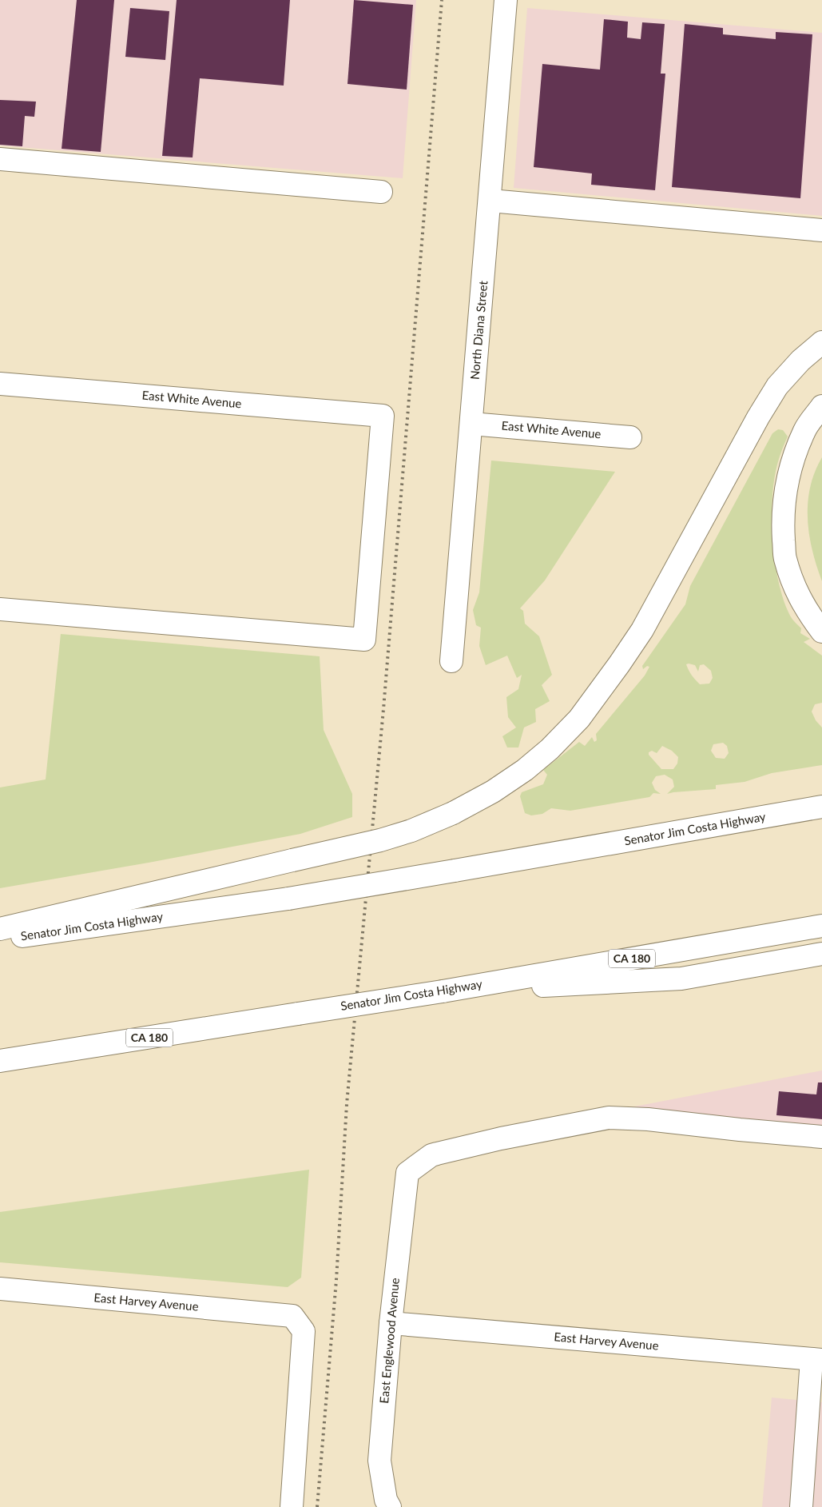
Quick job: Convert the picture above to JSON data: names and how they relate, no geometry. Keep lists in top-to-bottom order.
{
  "streets": {
    "main road": [
      "North Diana Street",
      "East White Avenue",
      "Senator Jim Costa Highway",
      "CA 180",
      "East Harvey Avenue",
      "East Englewood Avenue"
    ]
  },
  "crossings": [
    ["North Diana Street", "East White Avenue"],
    ["East Harvey Avenue", "East Englewood Avenue"]
  ]
}
